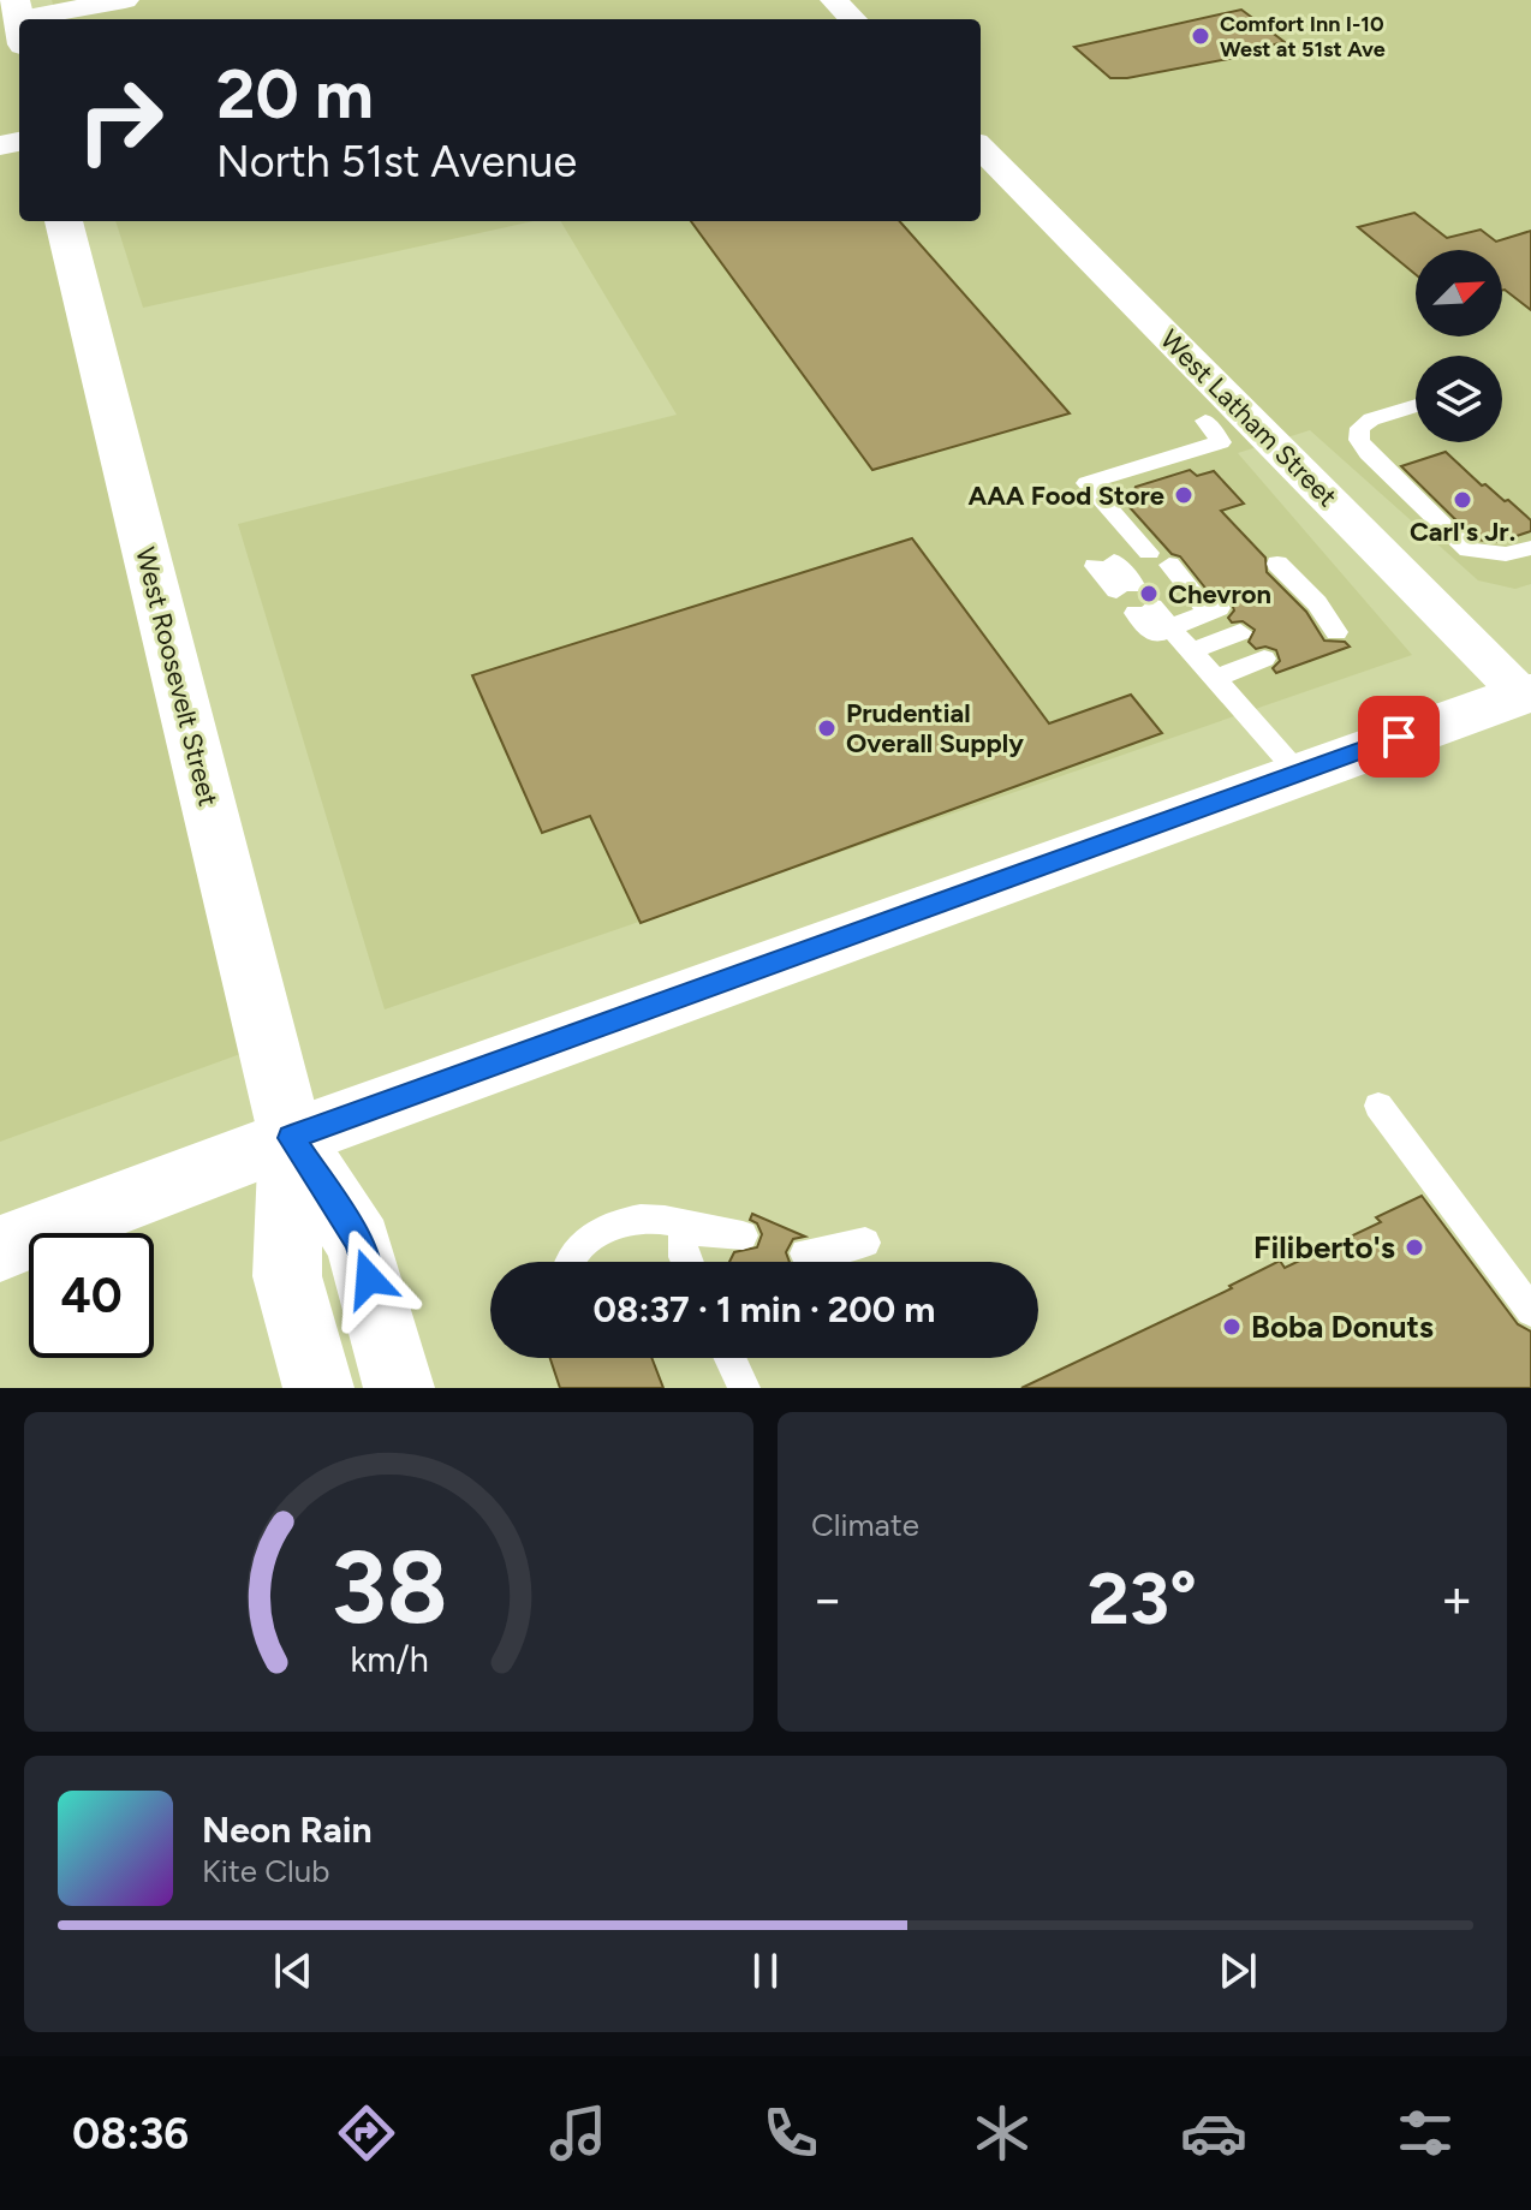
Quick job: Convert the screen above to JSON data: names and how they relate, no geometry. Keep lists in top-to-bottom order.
{
  "streets": {
    "street": ["West Latham Street", "West Roosevelt Street"]
  },
  "places": [
    "Comfort Inn I-10 West at 51st Ave",
    "AAA Food Store",
    "Carl's Jr.",
    "Chevron",
    "Prudential Overall Supply",
    "Filiberto's",
    "Boba Donuts"
  ],
  "north": "top right",
  "page": {
    "turn": ["20 m", "North 51st Avenue"],
    "limit": "40",
    "trip": "08:37 · 1 min · 200 m",
    "tile": "Climate",
    "heat": ["−", "23°", "+"],
    "song": ["Neon Rain", "Kite Club"],
    "tabs": "08:36",
    "gauge": ["38", "km/h"]
  }
}
